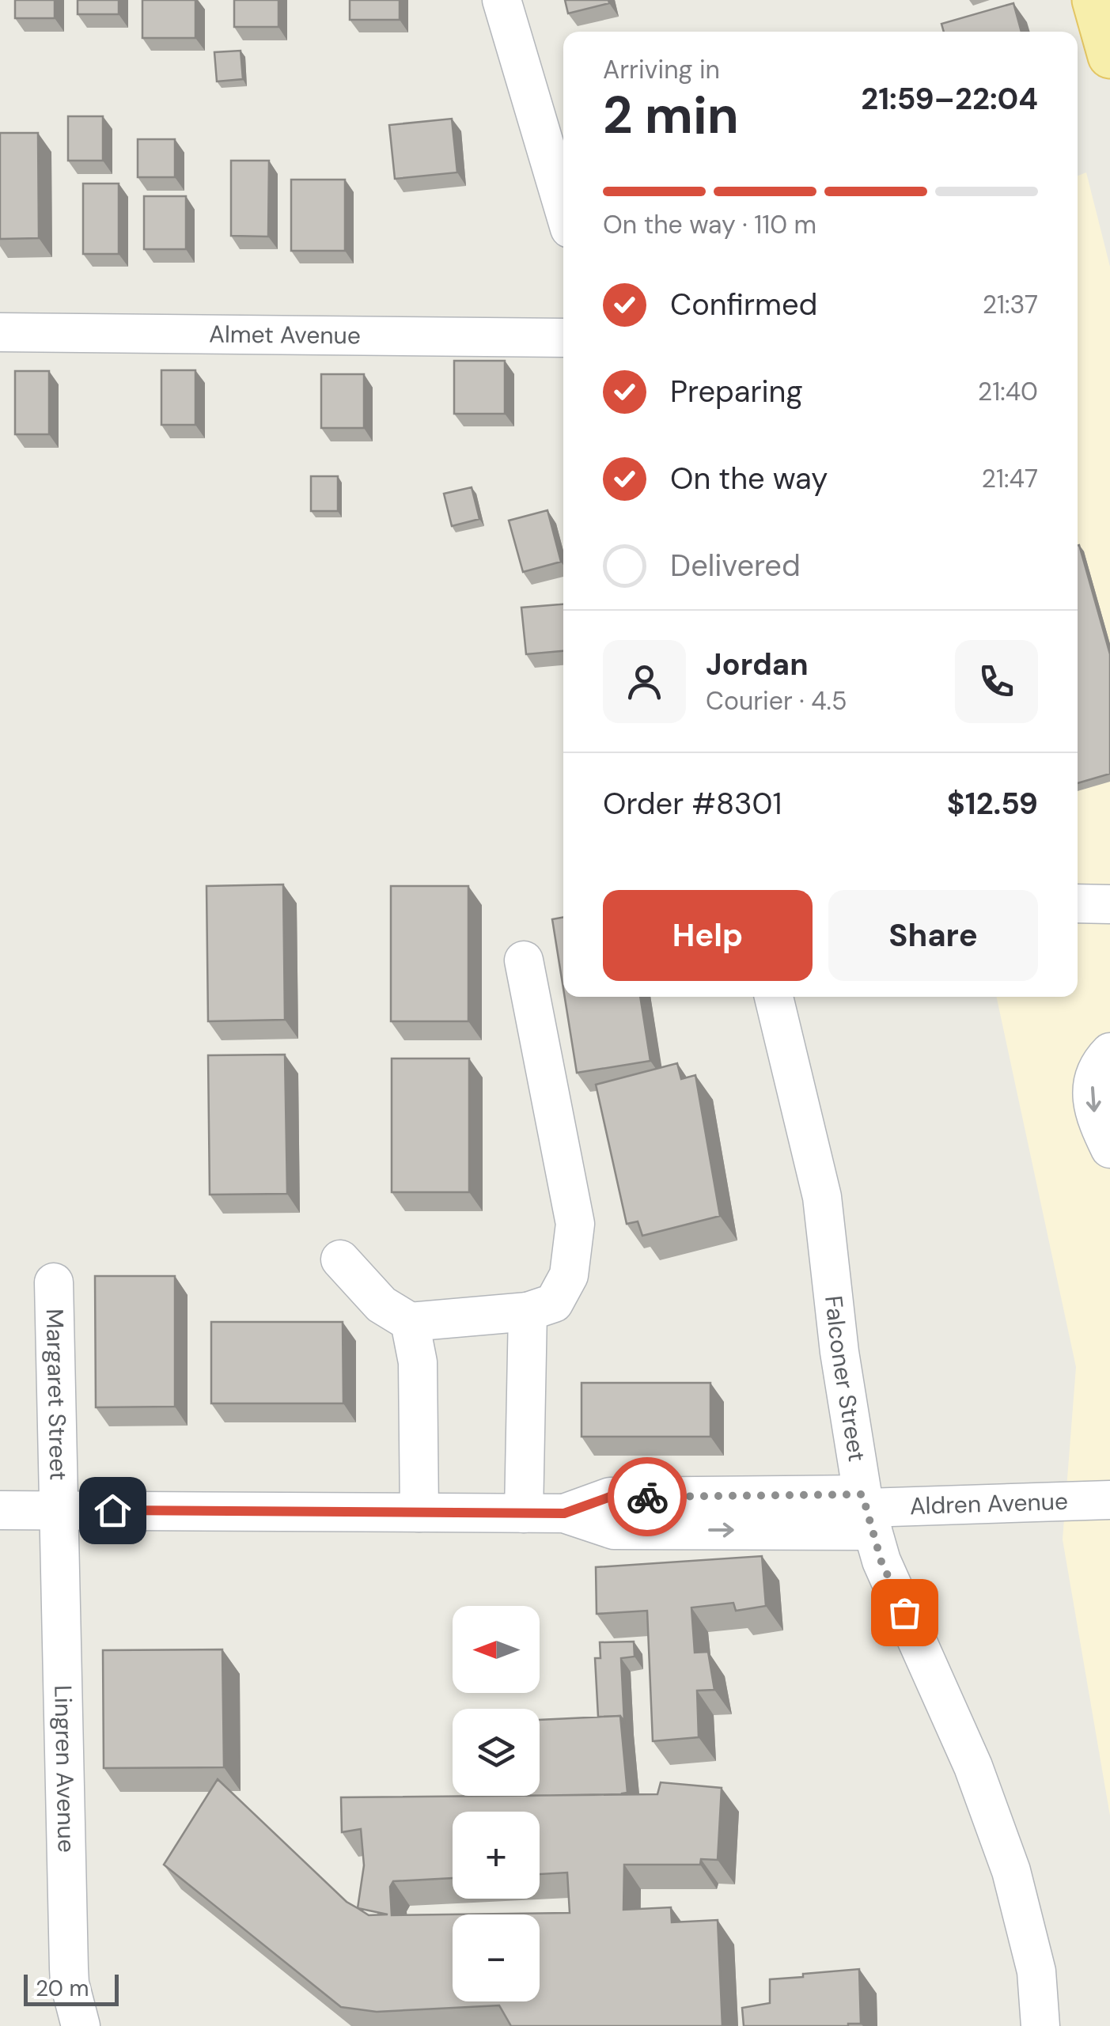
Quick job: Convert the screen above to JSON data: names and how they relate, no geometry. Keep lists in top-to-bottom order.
{
  "streets": {
    "street": [
      "Almet Avenue",
      "Falconer Street",
      "Margaret Street",
      "Aldren Avenue",
      "Lingren Avenue"
    ]
  },
  "crossings": [
    ["Falconer Street", "Aldren Avenue"],
    ["Margaret Street", "Aldren Avenue"],
    ["Margaret Street", "Lingren Avenue"],
    ["Aldren Avenue", "Lingren Avenue"]
  ],
  "scale_bar": "20 m",
  "north": "left",
  "page": {
    "heading": ["2 min", "Arriving in", "21:59–22:04"],
    "panel": [
      "Jordan",
      "Courier · 4.5",
      "Order #8301",
      "$12.59"
    ],
    "bar": "On the way · 110 m",
    "list": [
      ["Confirmed", "21:37"],
      ["Preparing", "21:40"],
      ["On the way", "21:47"],
      "Delivered"
    ],
    "buttons": ["Help", "Share"],
    "map_buttons": ["+", "−"],
    "scale": "20 m"
  }
}
